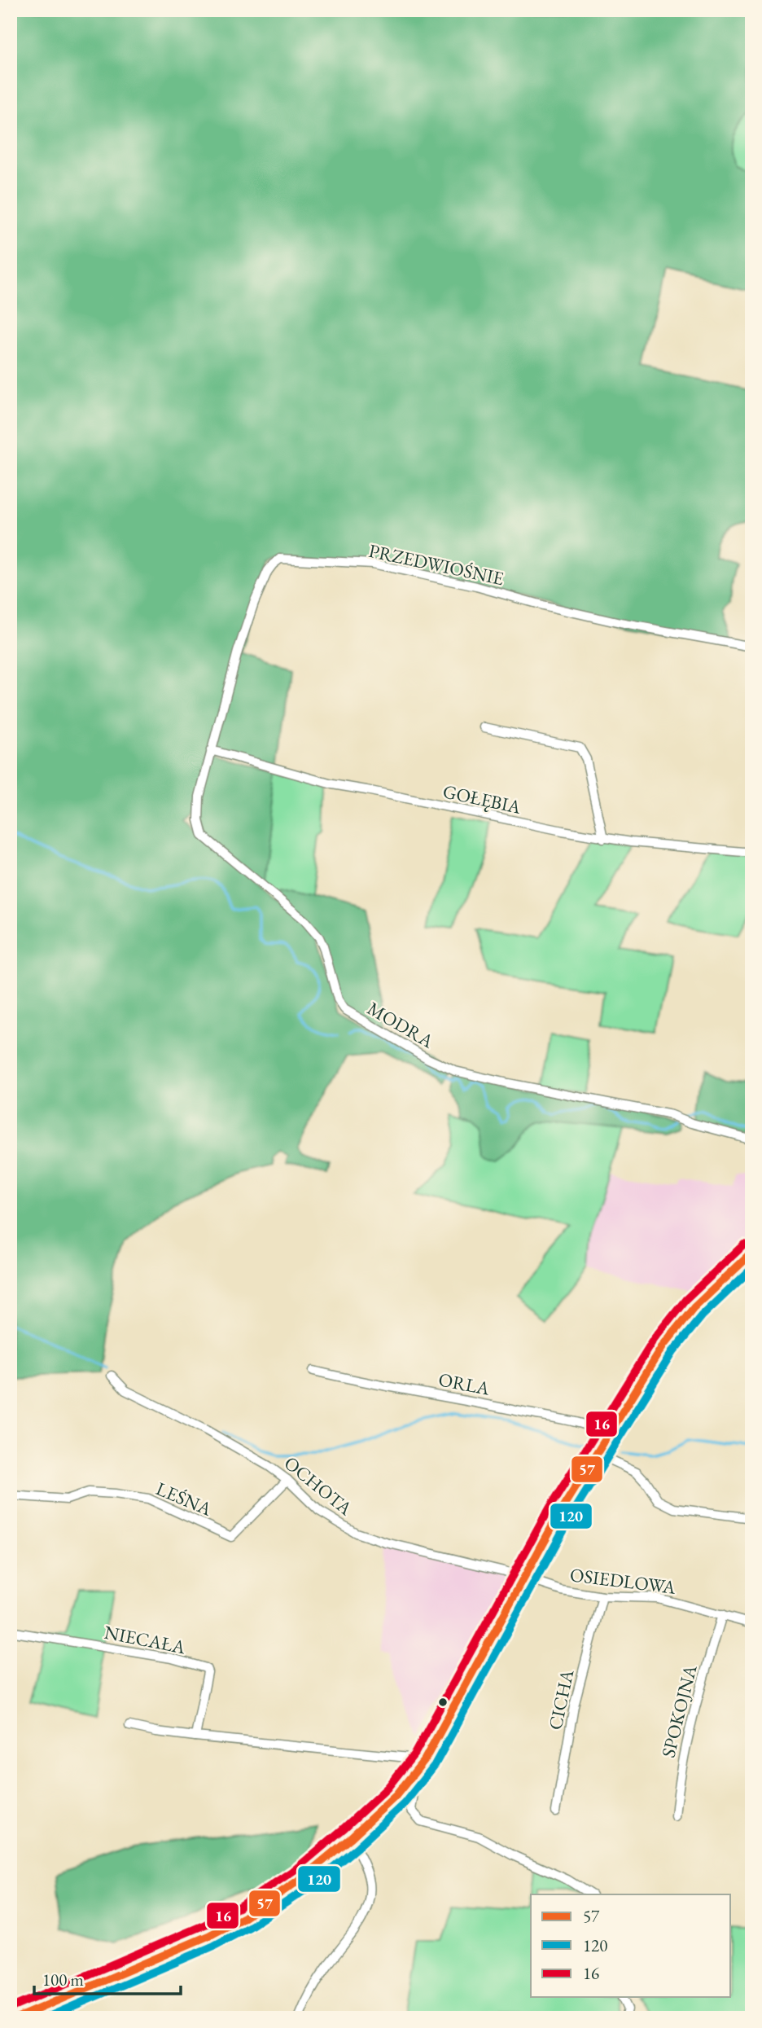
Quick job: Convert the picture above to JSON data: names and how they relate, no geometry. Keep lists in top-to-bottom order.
{
  "streets": {
    "street": [
      "PRZEDWIOŚNIE",
      "GOŁĘBIA",
      "MODRA",
      "ORLA",
      "OCHOTA",
      "LEŚNA",
      "OSIEDLOWA",
      "NIECAŁA",
      "CICHA",
      "SPOKOJNA"
    ]
  },
  "crossings": [
    ["PRZEDWIOŚNIE", "GOŁĘBIA"],
    ["PRZEDWIOŚNIE", "MODRA"],
    ["GOŁĘBIA", "MODRA"],
    ["OCHOTA", "LEŚNA"],
    ["OCHOTA", "OSIEDLOWA"],
    ["OSIEDLOWA", "CICHA"],
    ["OSIEDLOWA", "SPOKOJNA"]
  ],
  "lines": ["transit line 16", "transit line 57", "transit line 120"],
  "legend": ["57", "120", "16"],
  "scale_bar": "100 m"
}
